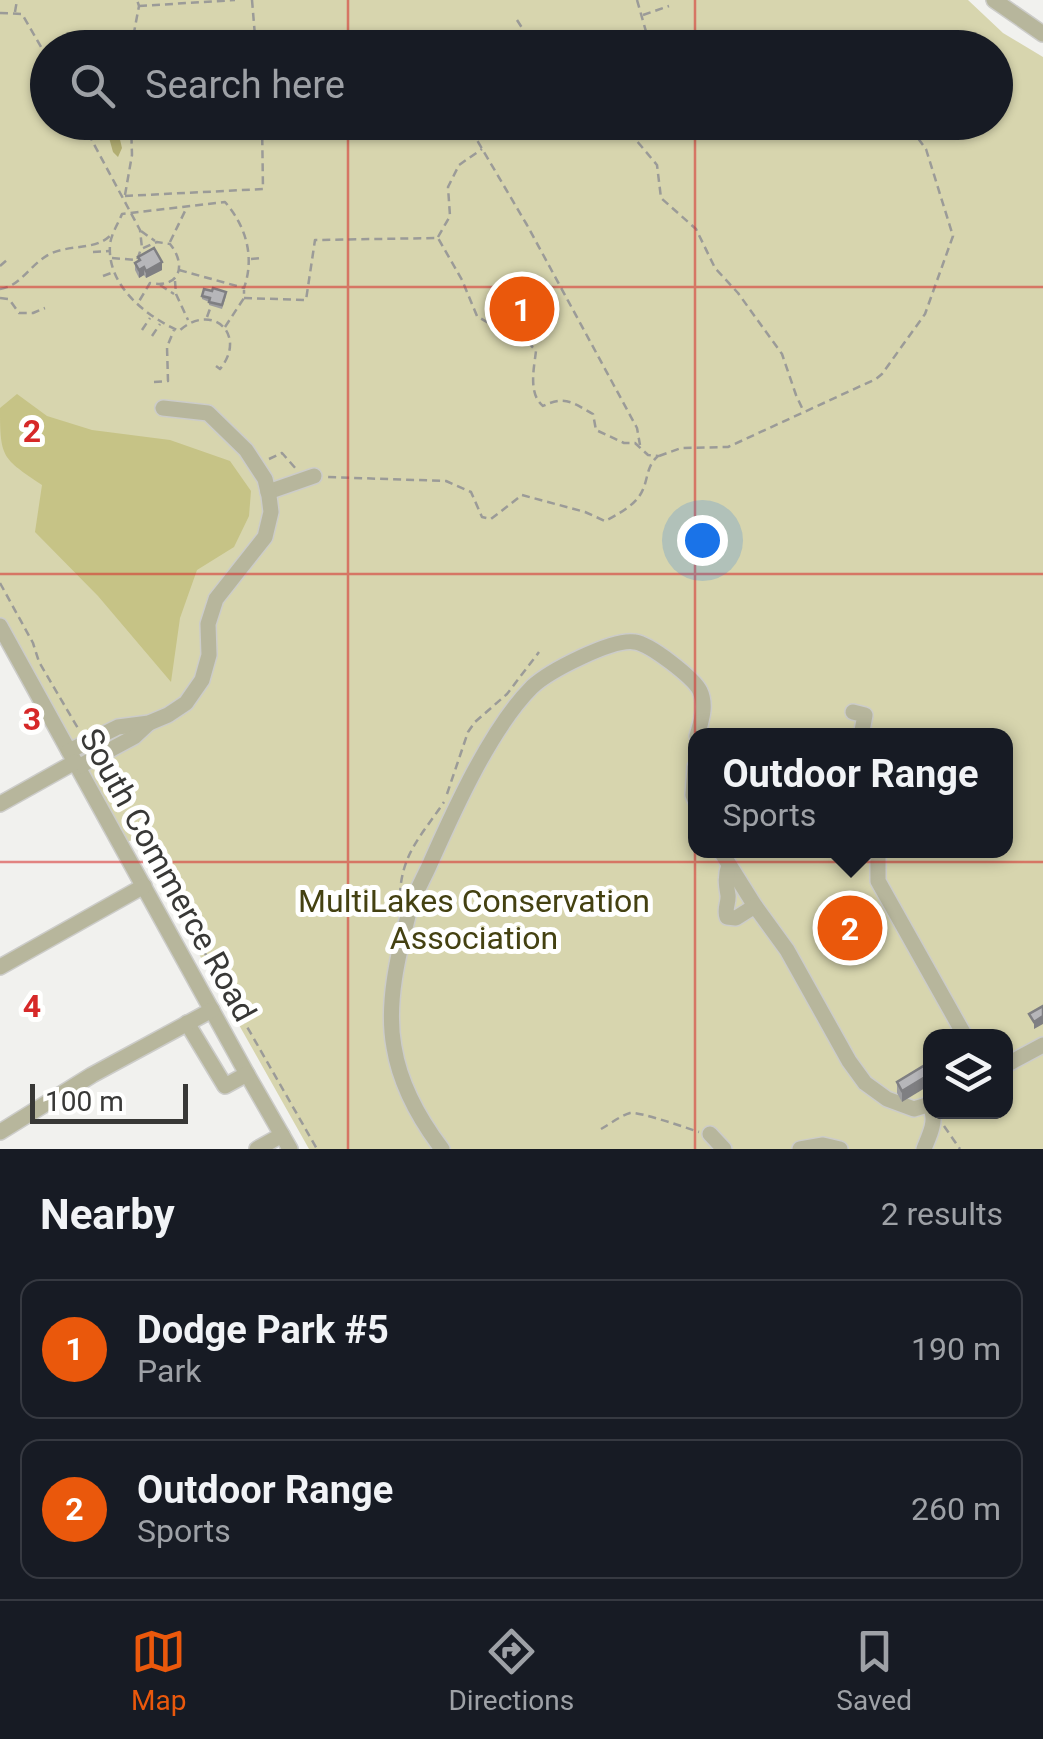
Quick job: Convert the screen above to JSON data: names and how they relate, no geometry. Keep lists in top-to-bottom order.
{
  "streets": {
    "street": ["South Commerce Road"]
  },
  "parks": ["MultiLakes Conservation Association"],
  "scale_bar": "100 m",
  "page": {
    "search": "Search here",
    "pins": ["1", "2"],
    "popup": ["Outdoor Range", "Sports"],
    "scale": "100 m",
    "heading": ["Nearby", "2 results"],
    "list": [
      {
        "mark": "1",
        "name": "Dodge Park #5",
        "note": "Park",
        "value": "190 m"
      },
      {
        "mark": "2",
        "name": "Outdoor Range",
        "note": "Sports",
        "value": "260 m"
      }
    ],
    "nav": ["Map", "Directions", "Saved"]
  },
  "grid": {
    "rows": ["2", "3", "4"]
  }
}
